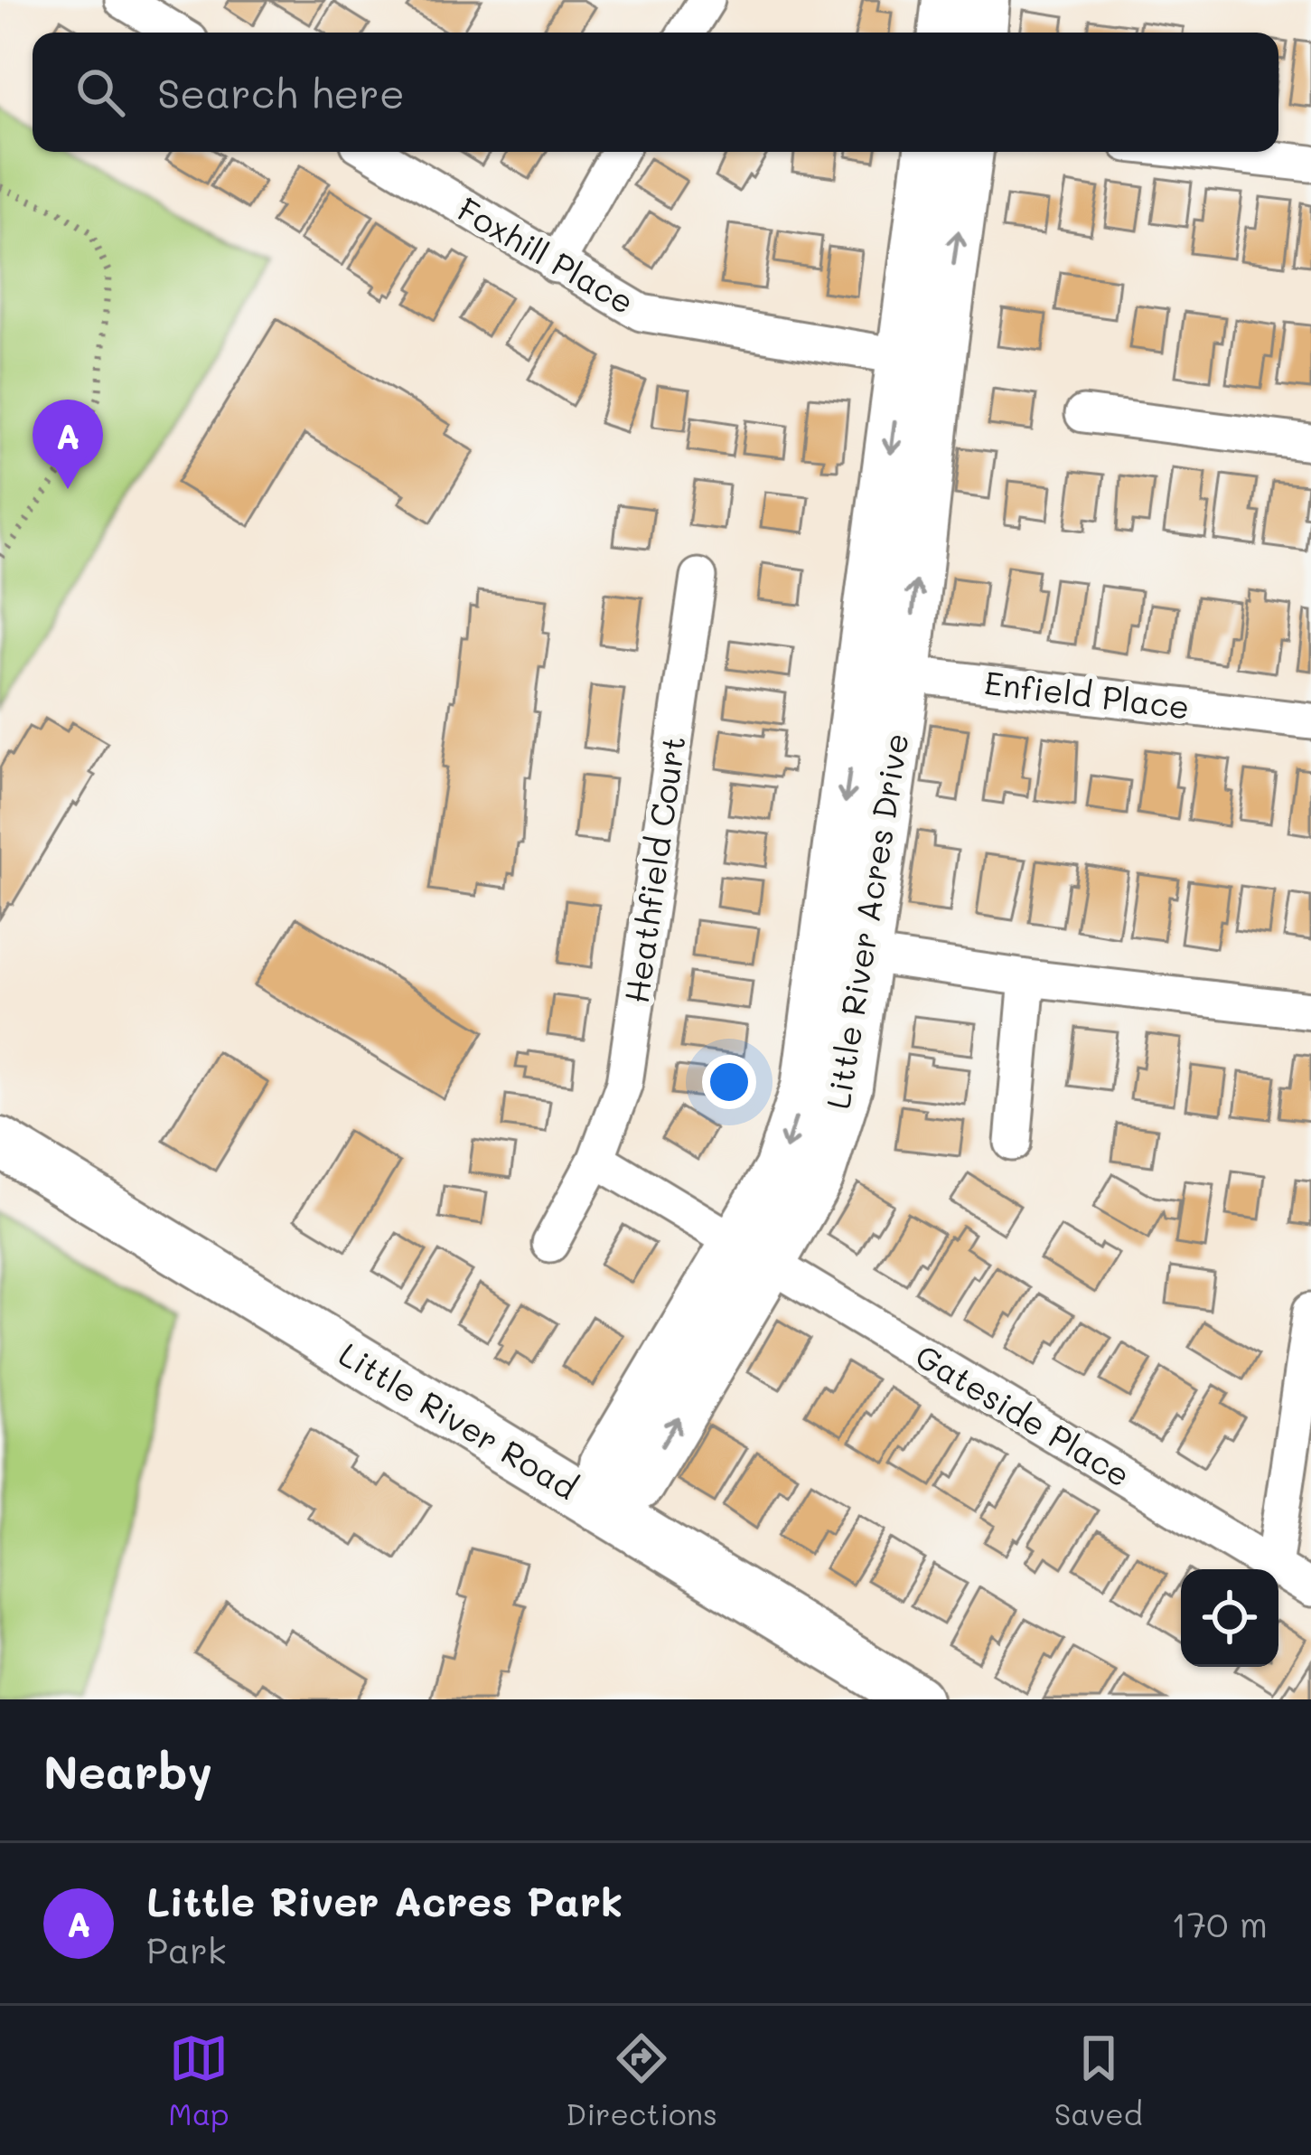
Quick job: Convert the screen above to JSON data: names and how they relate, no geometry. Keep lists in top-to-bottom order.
{
  "streets": {
    "street": [
      "Foxhill Place",
      "Enfield Place",
      "Heathfield Court",
      "Little River Acres Drive",
      "Gateside Place",
      "Little River Road"
    ]
  },
  "crossings": [
    ["Foxhill Place", "Little River Acres Drive"],
    ["Enfield Place", "Little River Acres Drive"],
    ["Little River Acres Drive", "Gateside Place"],
    ["Little River Acres Drive", "Little River Road"]
  ],
  "page": {
    "search": "Search here",
    "pins": "A",
    "heading": "Nearby",
    "list": [
      {
        "mark": "A",
        "name": "Little River Acres Park",
        "note": "Park",
        "value": "170 m"
      }
    ],
    "nav": ["Map", "Directions", "Saved"]
  }
}
